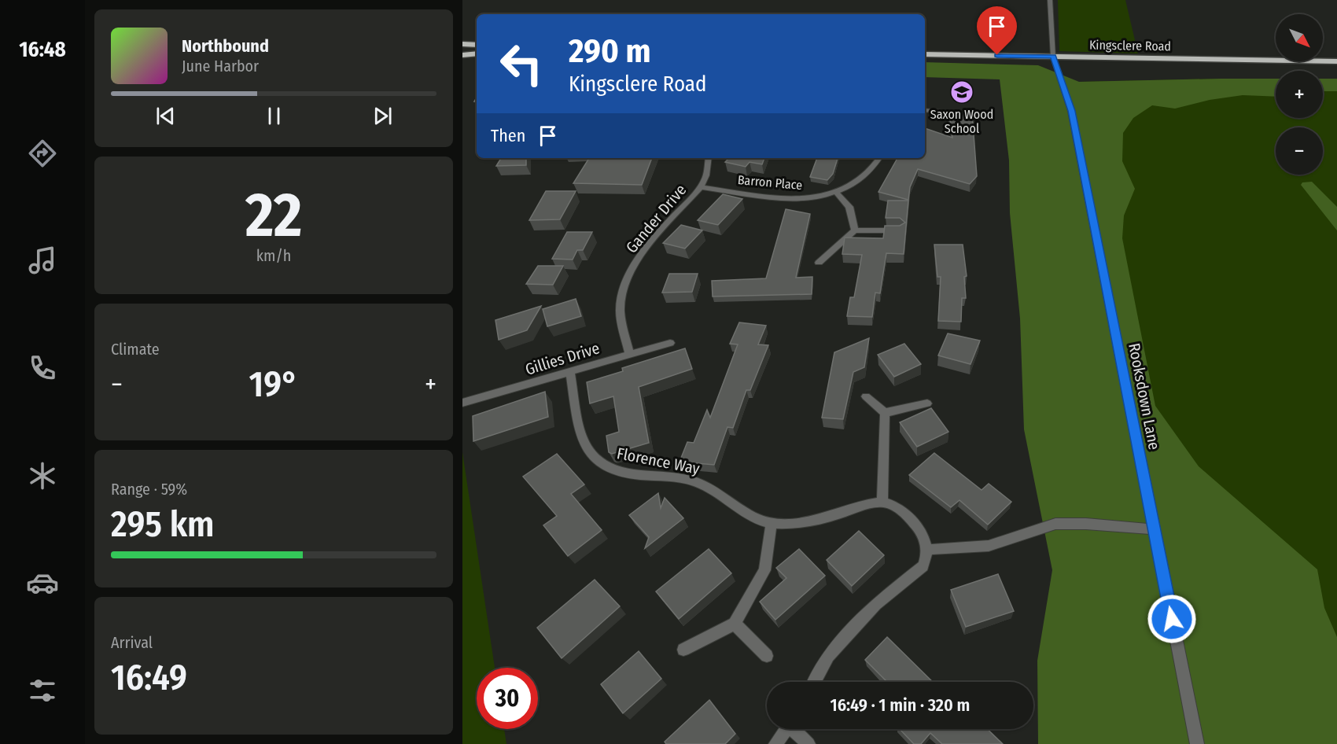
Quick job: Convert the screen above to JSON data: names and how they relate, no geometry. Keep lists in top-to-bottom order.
{
  "streets": {
    "highway": ["Kingsclere Road"],
    "street": [
      "Barron Place",
      "Gander Drive",
      "Gillies Drive",
      "Rooksdown Lane",
      "Florence Way"
    ]
  },
  "crossings": [
    ["Kingsclere Road", "Rooksdown Lane"],
    ["Barron Place", "Gander Drive"],
    ["Gander Drive", "Gillies Drive"],
    ["Gillies Drive", "Florence Way"]
  ],
  "places": {
    "school or university": ["Saxon Wood School"]
  },
  "north": "bottom right",
  "page": {
    "tabs": "16:48",
    "map_buttons": ["+", "−"],
    "turn": ["290 m", "Kingsclere Road"],
    "song": ["Northbound", "June Harbor"],
    "then": "Then",
    "tile": [
      ["22", "km/h"],
      "Climate",
      ["Range · 59%", "295 km"],
      ["Arrival", "16:49"]
    ],
    "heat": ["−", "19°", "+"],
    "limit": "30",
    "trip": "16:49 · 1 min · 320 m"
  }
}
